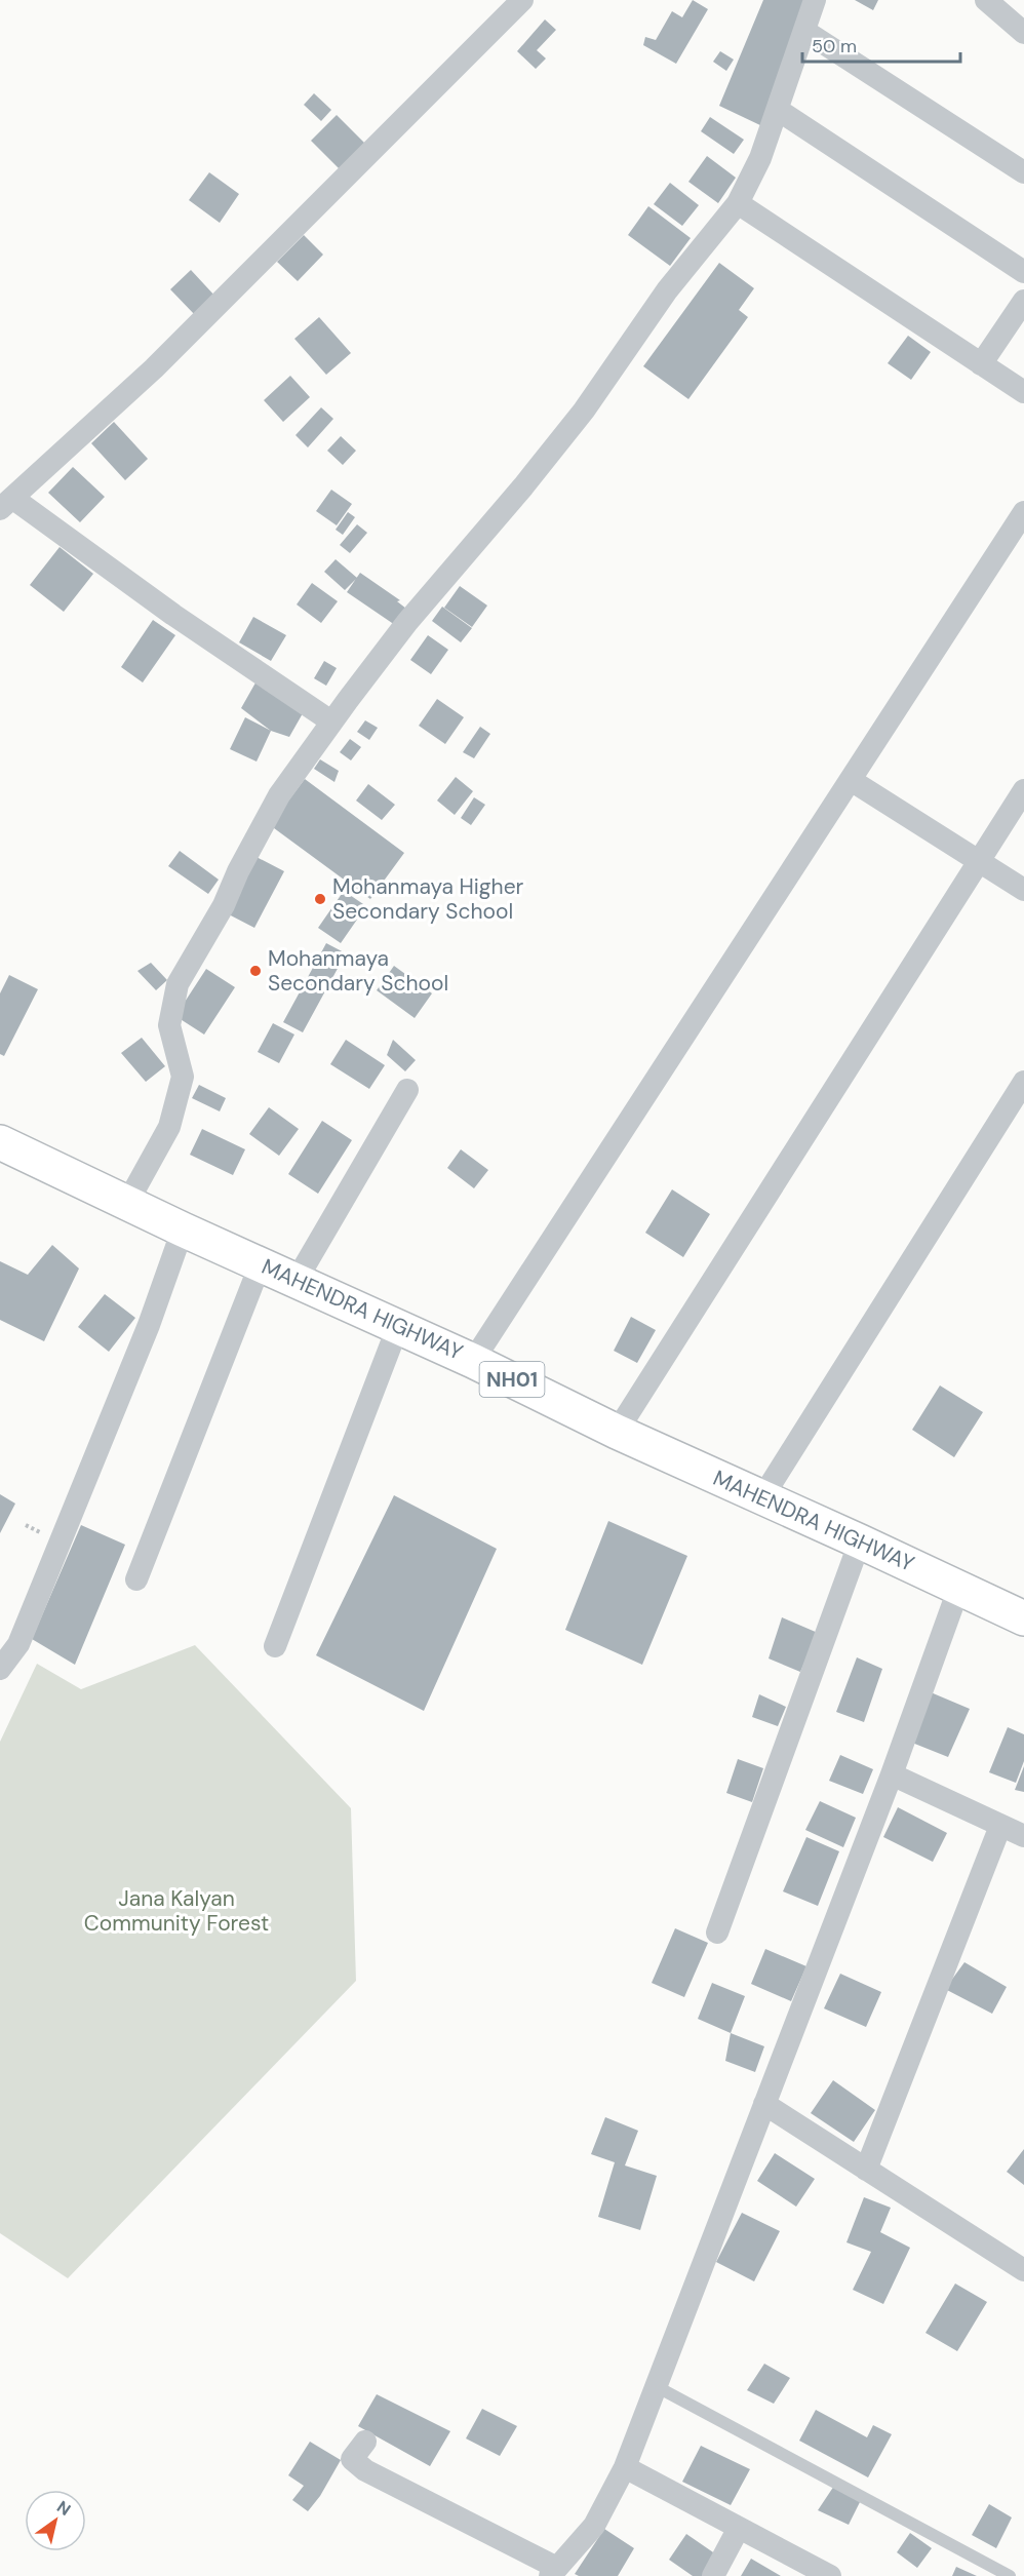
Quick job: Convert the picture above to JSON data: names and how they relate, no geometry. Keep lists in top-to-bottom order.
{
  "streets": {
    "highway": ["MAHENDRA HIGHWAY", "NH01"]
  },
  "parks": ["Jana Kalyan Community Forest"],
  "places": ["Mohanmaya Higher Secondary School", "Mohanmaya Secondary School"],
  "scale_bar": "50 m",
  "north": "top right"
}
